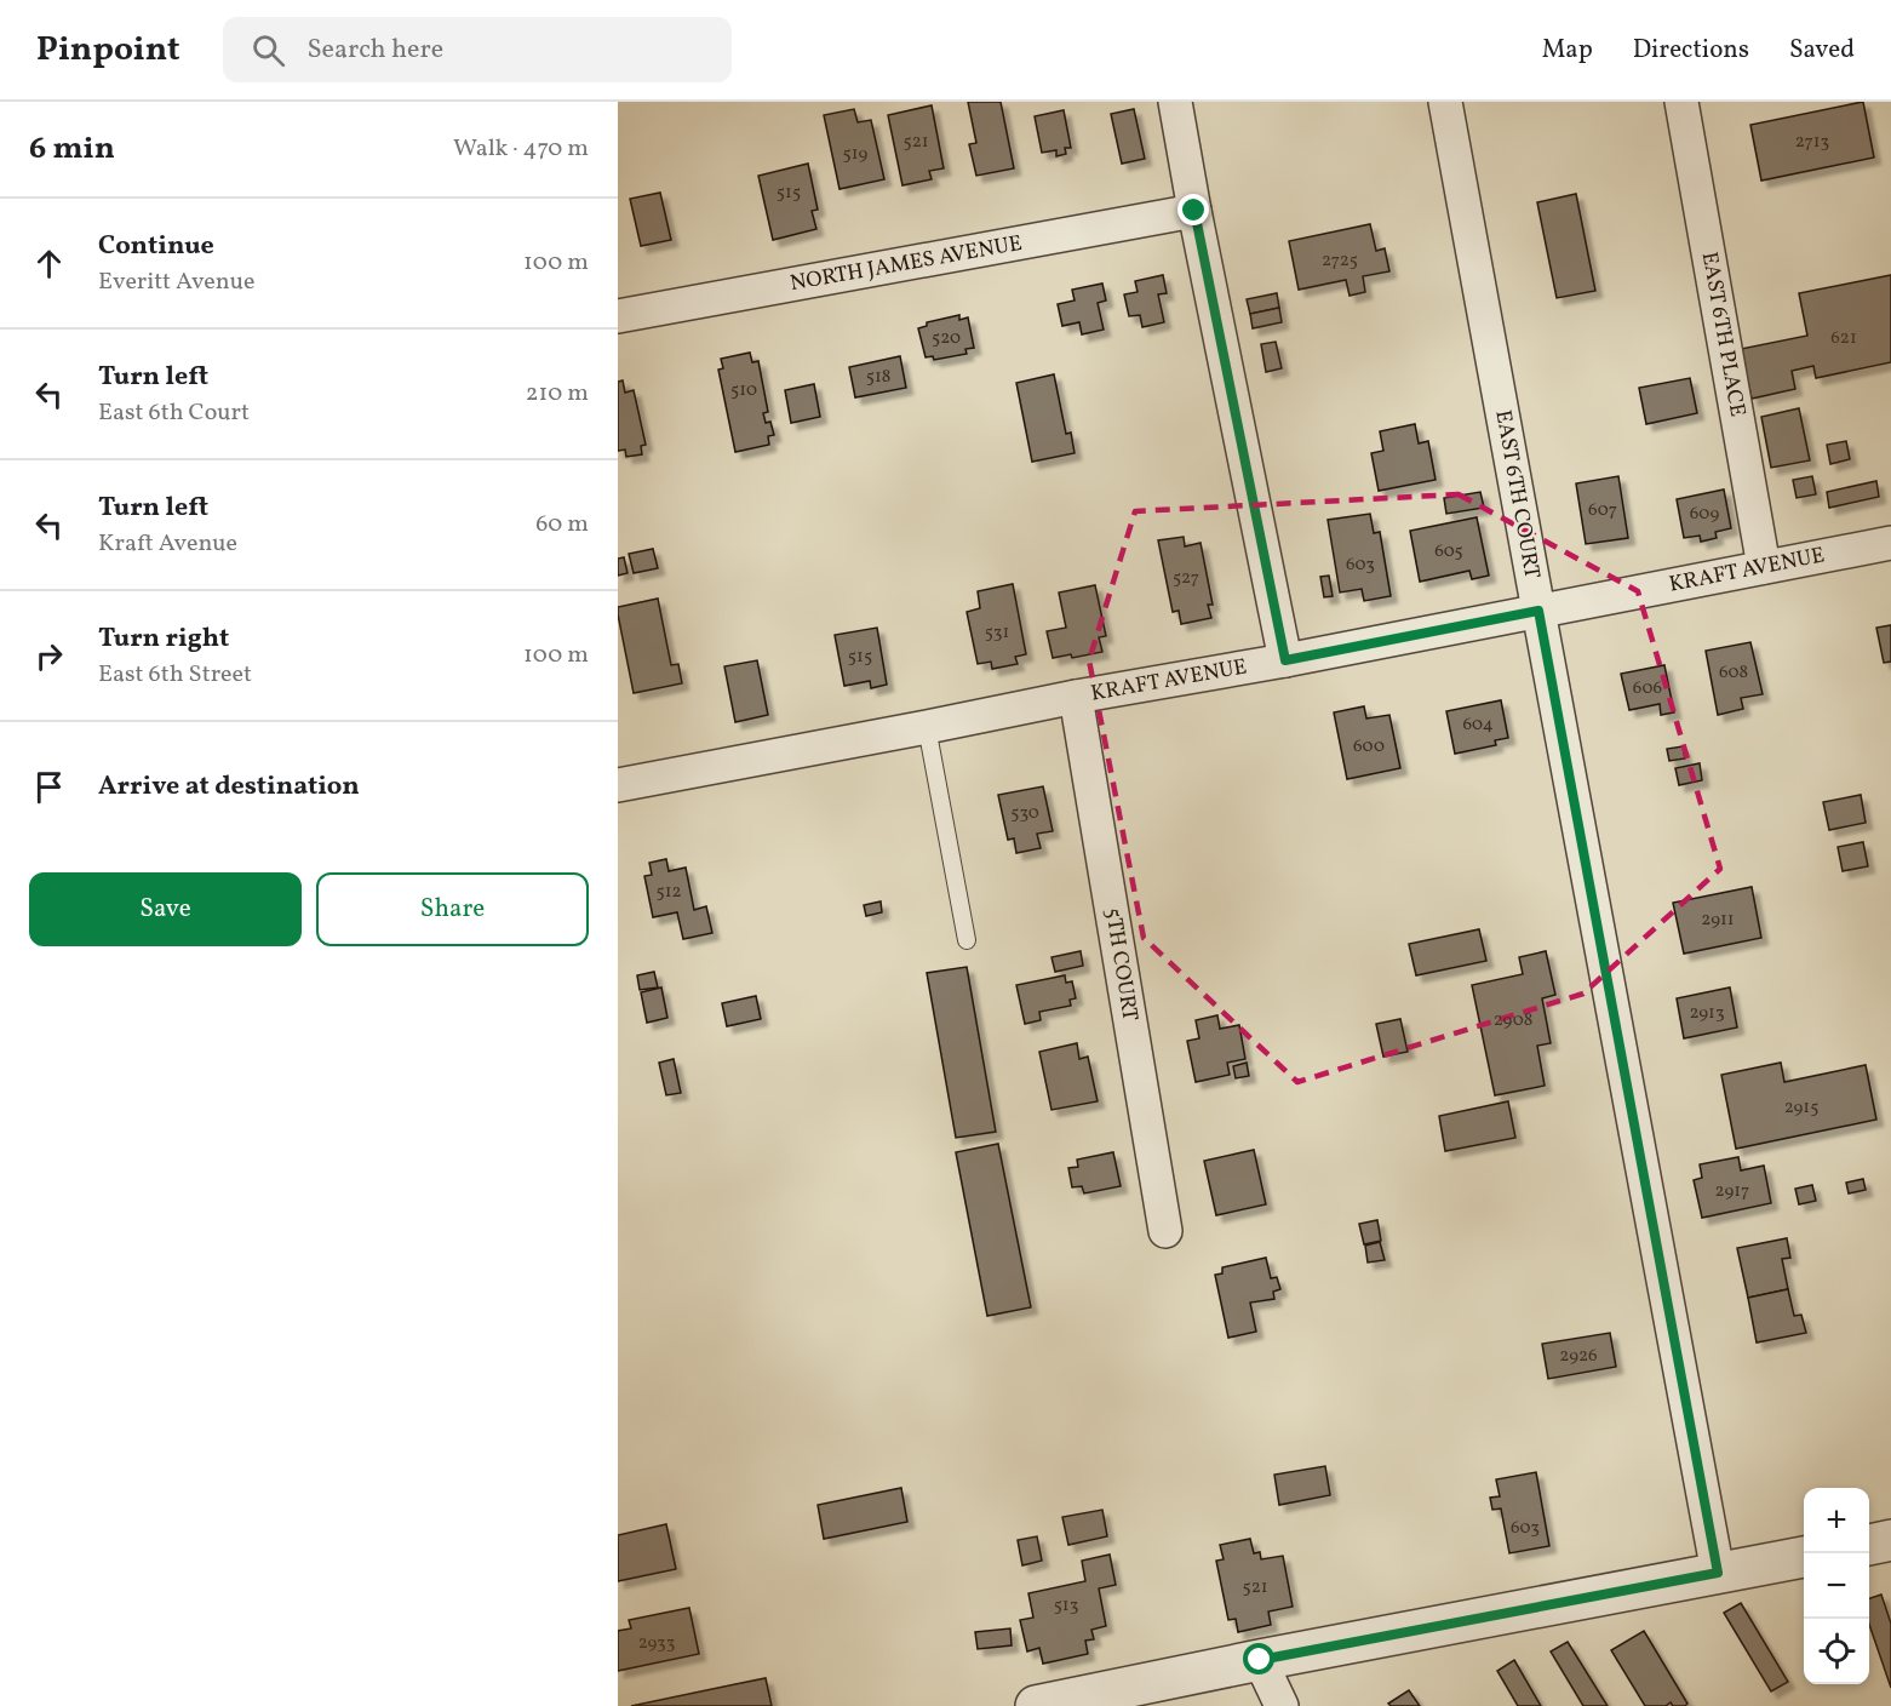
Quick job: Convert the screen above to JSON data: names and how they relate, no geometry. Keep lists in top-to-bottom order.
{
  "streets": {
    "street": [
      "NORTH JAMES AVENUE",
      "EAST 6TH PLACE",
      "EAST 6TH COURT",
      "KRAFT AVENUE",
      "5TH COURT"
    ]
  },
  "crossings": [
    ["EAST 6TH PLACE", "KRAFT AVENUE"],
    ["EAST 6TH COURT", "KRAFT AVENUE"],
    ["KRAFT AVENUE", "5TH COURT"]
  ],
  "house_numbers": [
    "521",
    "2713",
    "519",
    "515",
    "2725",
    "520",
    "621",
    "518",
    "510",
    "607",
    "609",
    "605",
    "603",
    "527",
    "531",
    "515",
    "608",
    "606",
    "604",
    "600",
    "530",
    "512",
    "2911",
    "2913",
    "2908",
    "2915",
    "2917",
    "2926",
    "603",
    "521",
    "513",
    "2933"
  ],
  "page": {
    "header": "Pinpoint",
    "search": "Search here",
    "nav": ["Map", "Directions", "Saved"],
    "heading": ["6 min", "Walk · 470 m"],
    "list": [
      ["Continue", "Everitt Avenue", "100 m"],
      ["Turn left", "East 6th Court", "210 m"],
      ["Turn left", "Kraft Avenue", "60 m"],
      ["Turn right", "East 6th Street", "100 m"],
      "Arrive at destination"
    ],
    "buttons": ["Save", "Share"],
    "map_buttons": ["+", "−"]
  }
}
